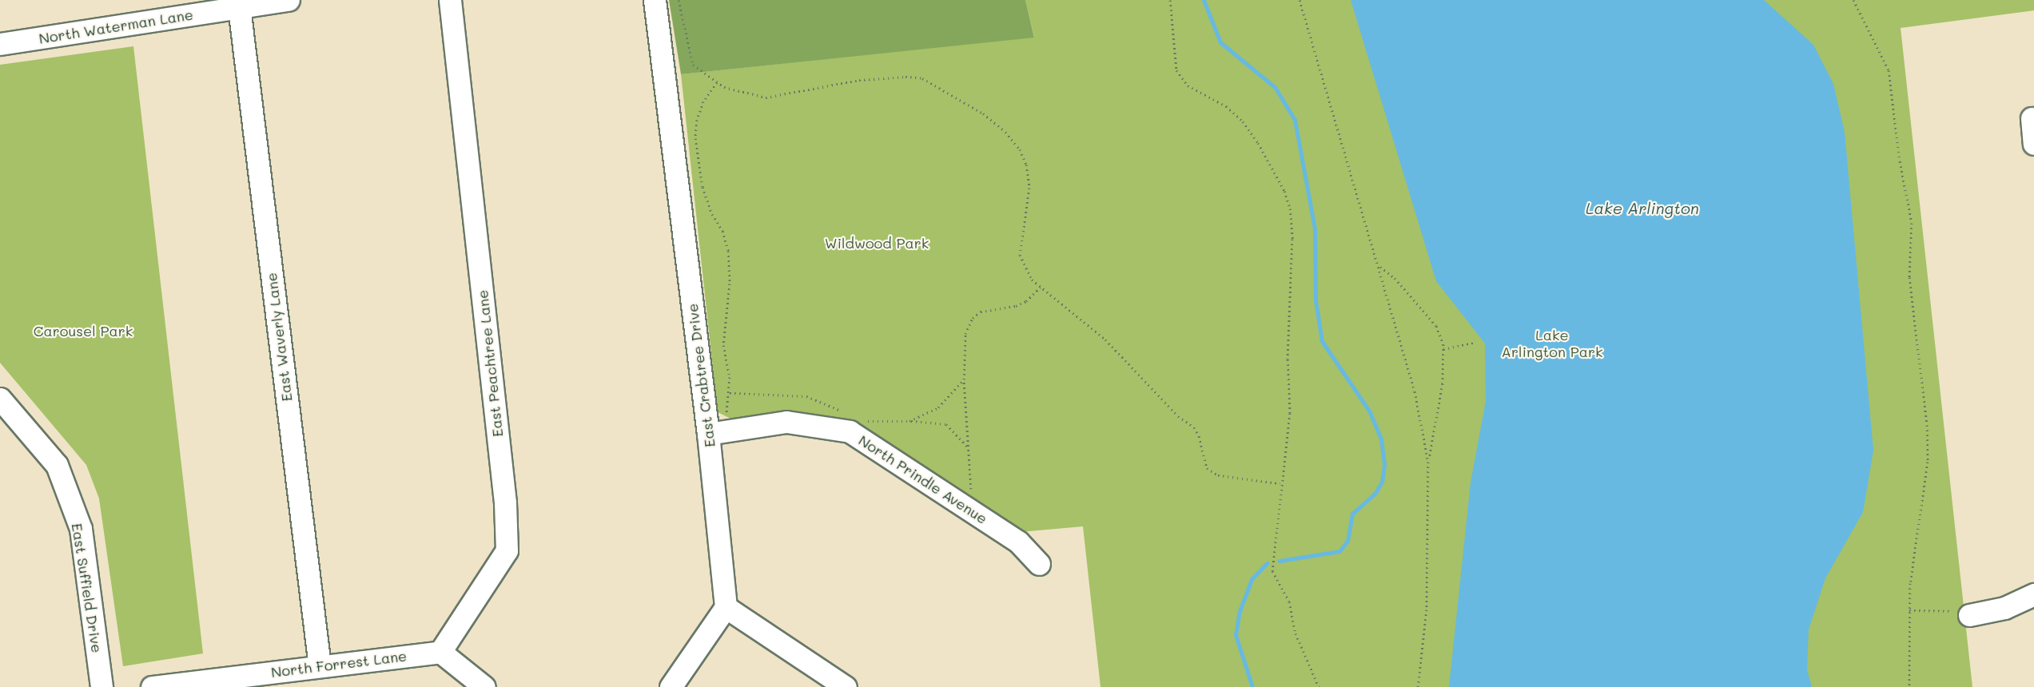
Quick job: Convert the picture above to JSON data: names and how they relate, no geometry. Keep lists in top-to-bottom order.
{
  "streets": {
    "street": [
      "North Waterman Lane",
      "East Waverly Lane",
      "East Peachtree Lane",
      "East Crabtree Drive",
      "North Prindle Avenue",
      "East Suffield Drive",
      "North Forrest Lane"
    ]
  },
  "crossings": [
    ["North Waterman Lane", "East Waverly Lane"],
    ["East Waverly Lane", "North Forrest Lane"],
    ["East Peachtree Lane", "North Forrest Lane"],
    ["East Crabtree Drive", "North Prindle Avenue"]
  ],
  "water": ["Lake Arlington"],
  "parks": ["Wildwood Park", "Carousel Park", "Lake Arlington Park"]
}
